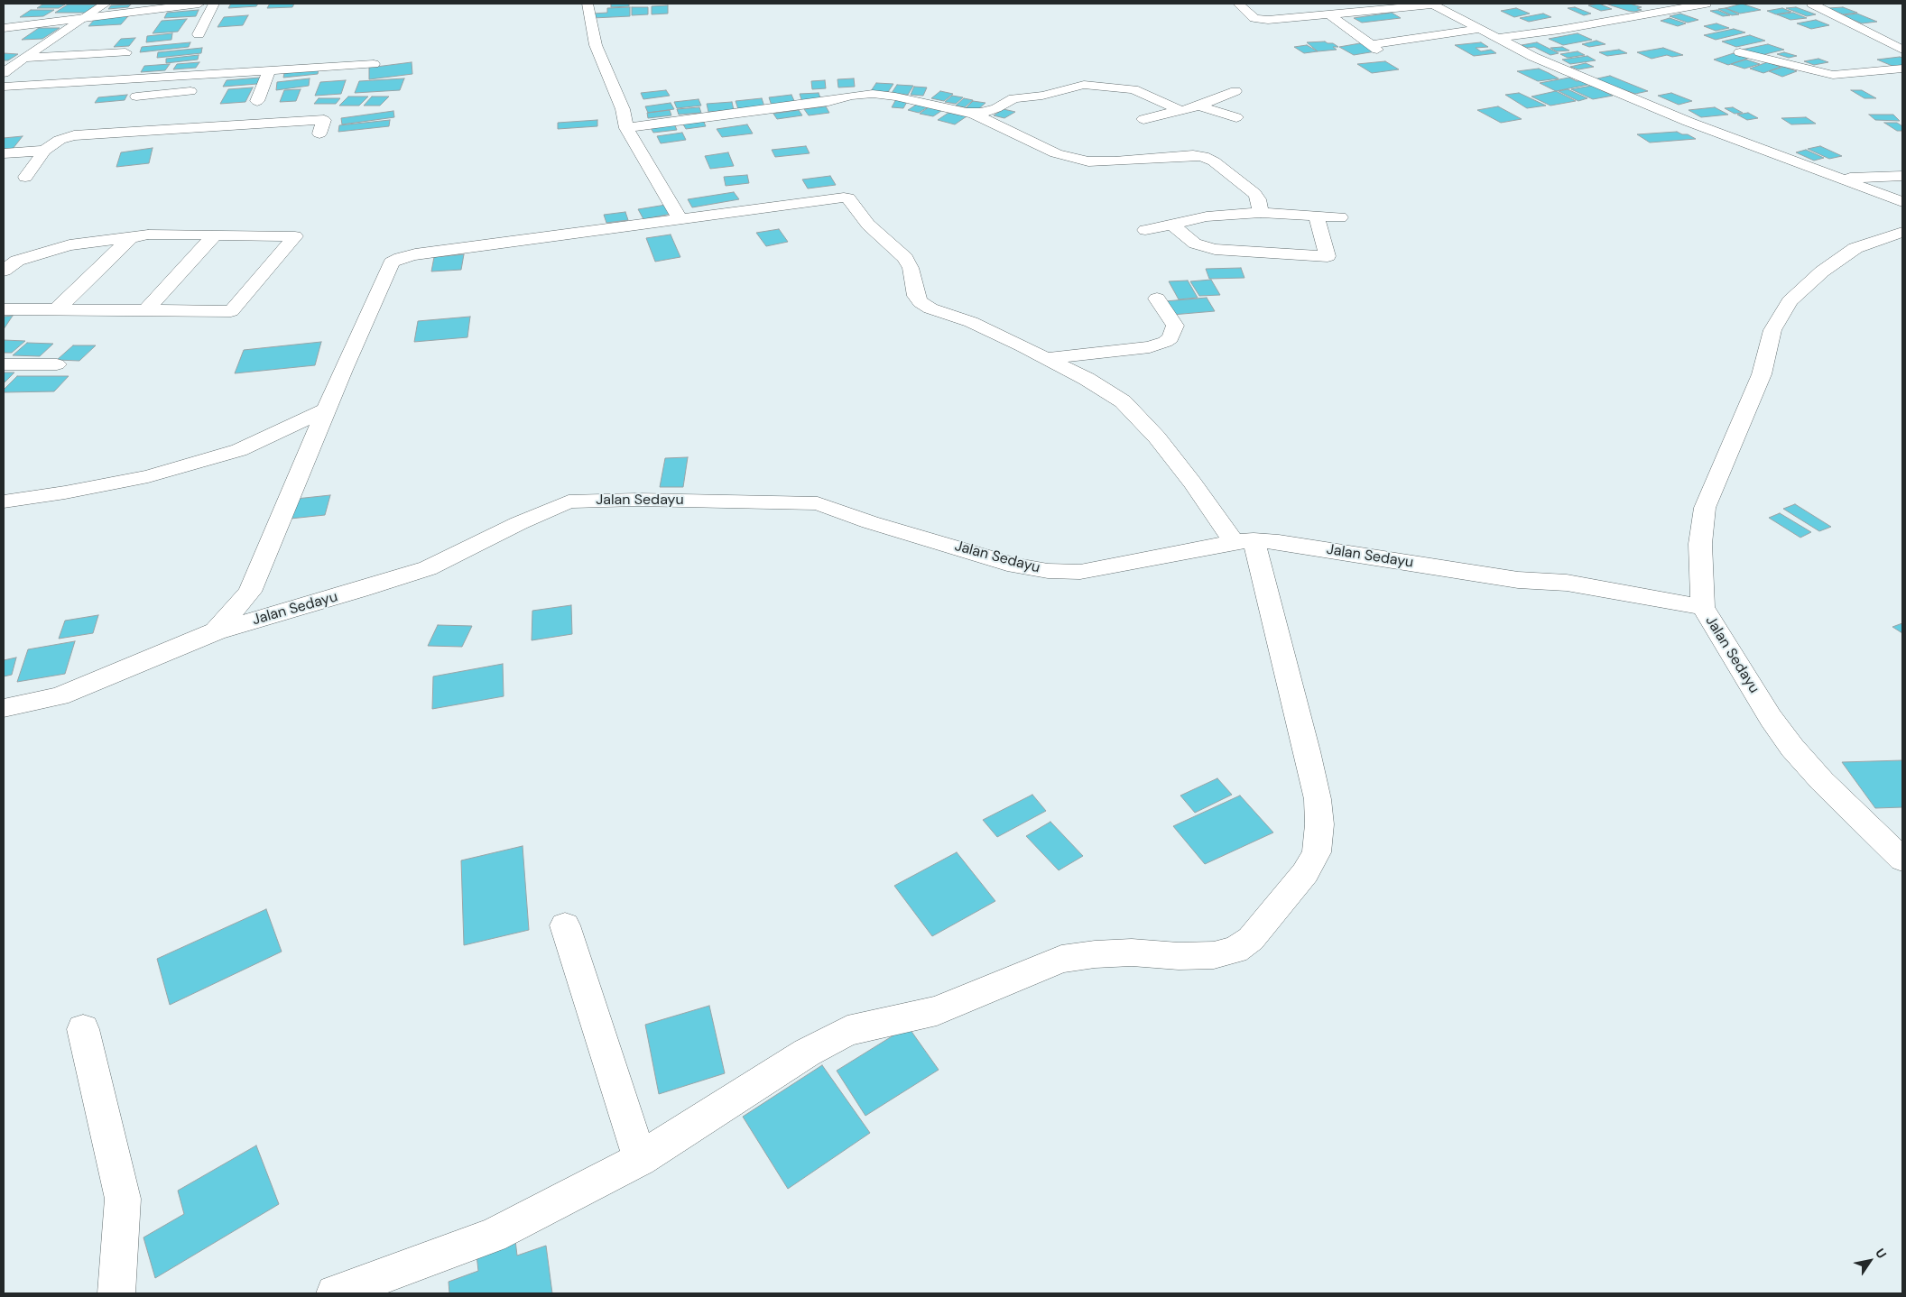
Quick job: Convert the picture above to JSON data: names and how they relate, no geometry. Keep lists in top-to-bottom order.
{
  "streets": {
    "street": ["Jalan Sedayu"]
  },
  "north": "top right"
}
